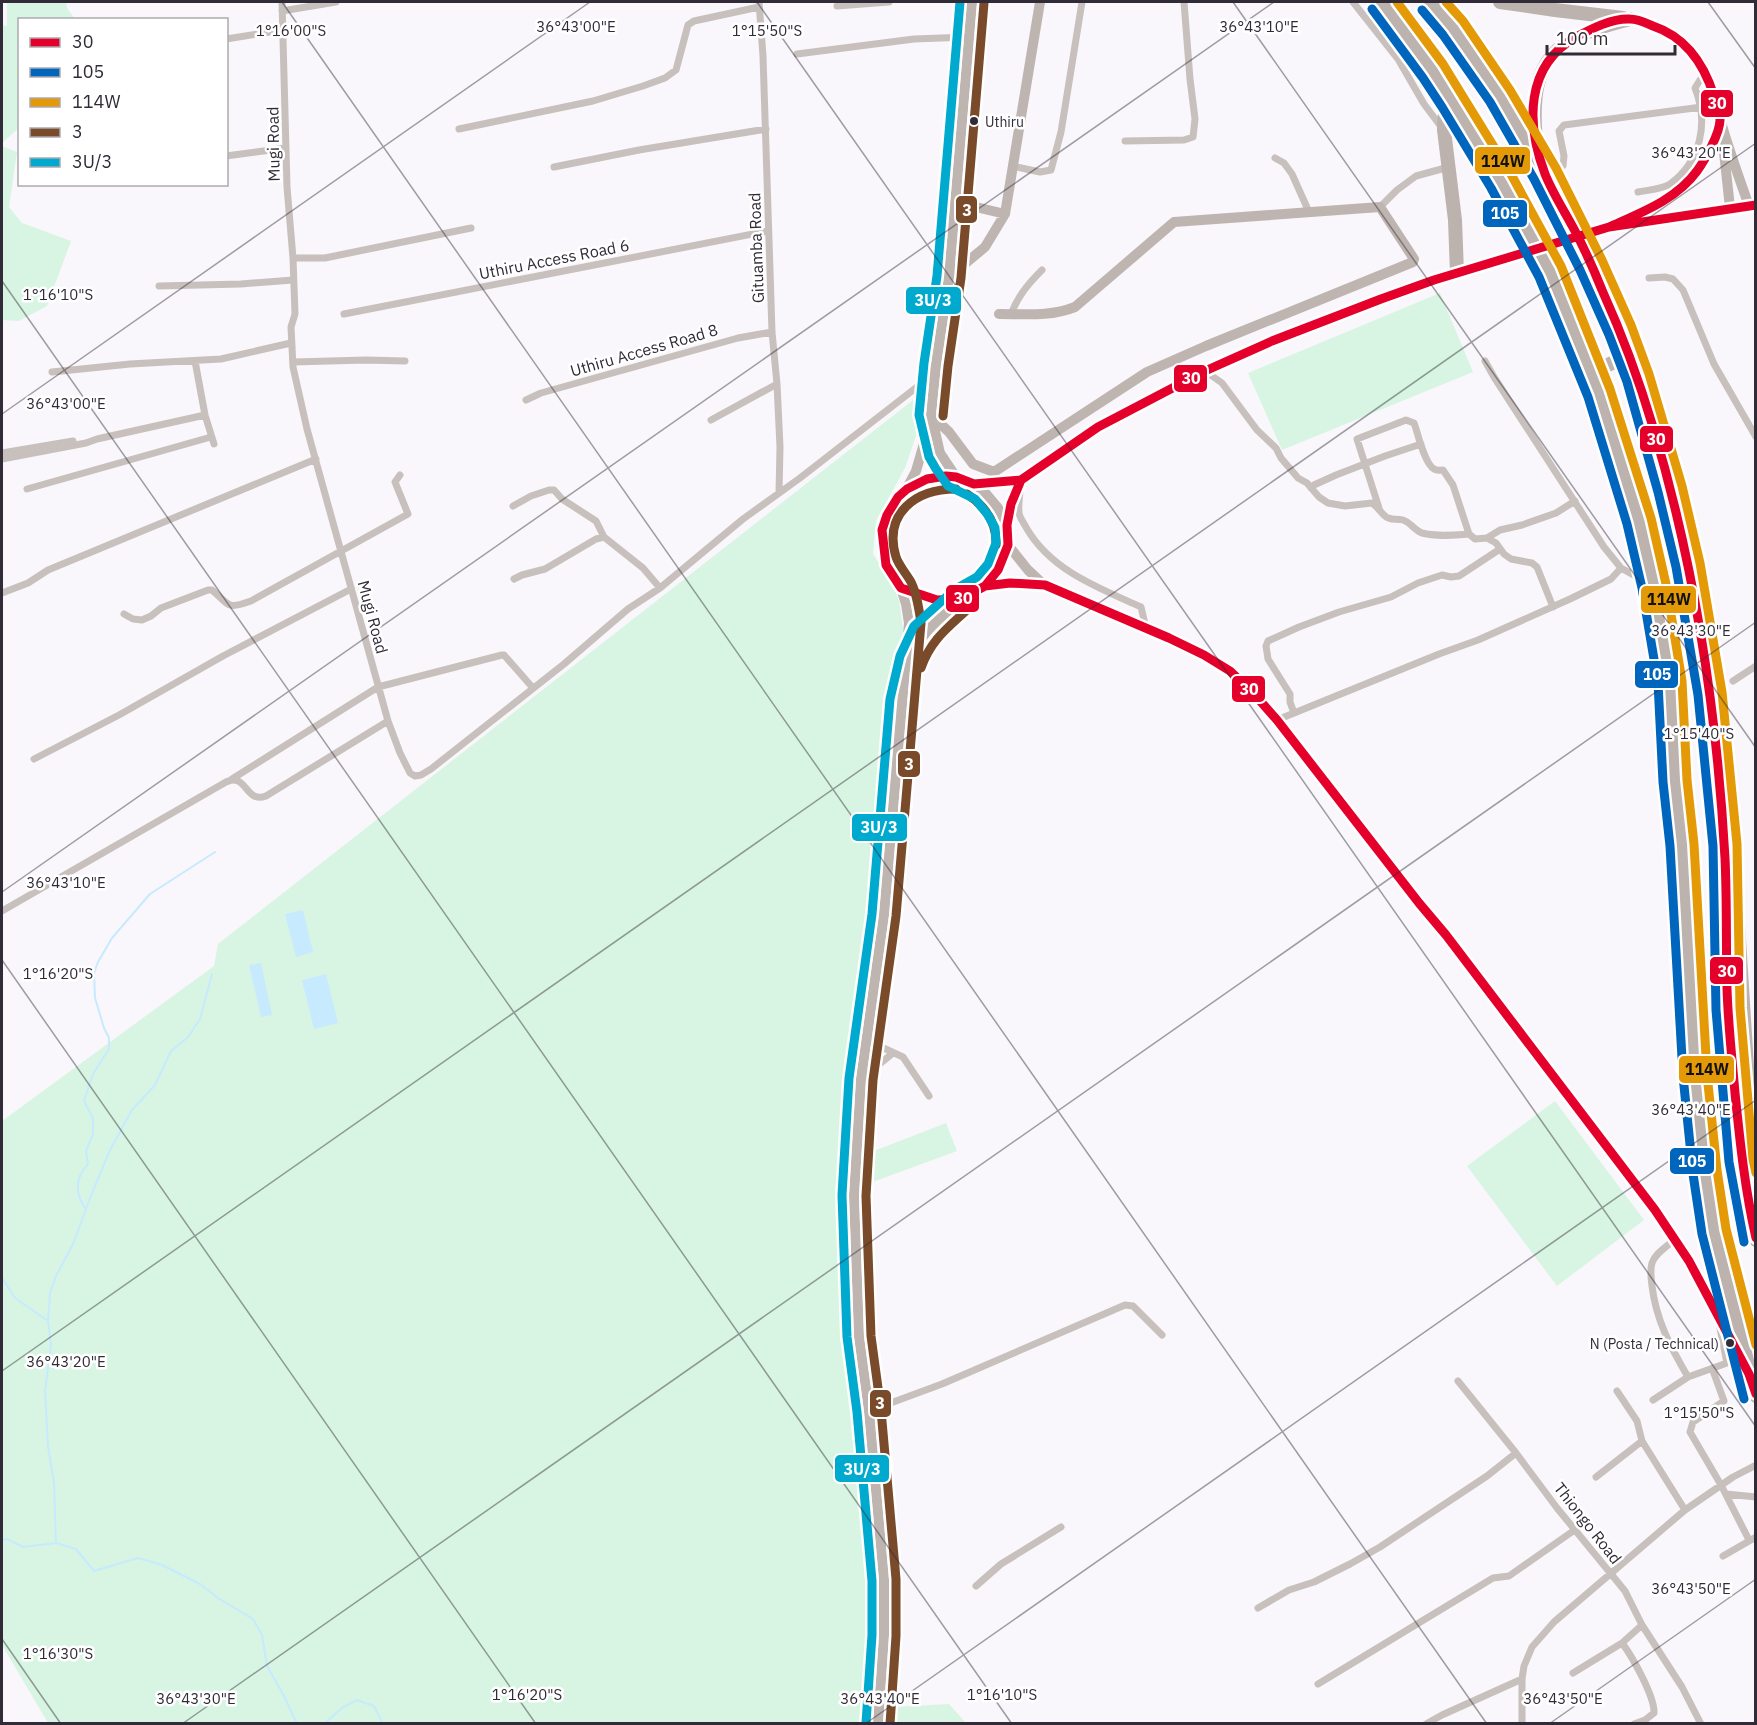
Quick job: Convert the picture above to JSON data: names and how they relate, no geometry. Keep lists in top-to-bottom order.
{
  "streets": {
    "street": [
      "Mugi Road",
      "Gituamba Road",
      "Uthiru Access Road 6",
      "Uthiru Access Road 8",
      "Thiongo Road"
    ]
  },
  "crossings": [
    ["Mugi Road", "Gituamba Road"],
    ["Gituamba Road", "Uthiru Access Road 6"],
    ["Gituamba Road", "Uthiru Access Road 8"]
  ],
  "places": ["Uthiru", "N (Posta / Technical)"],
  "lines": [
    "transit line 114W",
    "transit line 3U/3",
    "transit line 3",
    "transit line 105",
    "transit line 30"
  ],
  "legend": [
    "30",
    "105",
    "114W",
    "3",
    "3U/3"
  ],
  "scale_bar": "100 m",
  "coordinates": [
    "36°43'00\"E",
    "36°43'10\"E",
    "1°16'00\"S",
    "1°15'50\"S",
    "36°43'20\"E",
    "1°16'10\"S",
    "36°43'30\"E",
    "1°15'40\"S",
    "1°16'20\"S",
    "36°43'40\"E",
    "36°43'50\"E",
    "1°16'30\"S"
  ]
}
